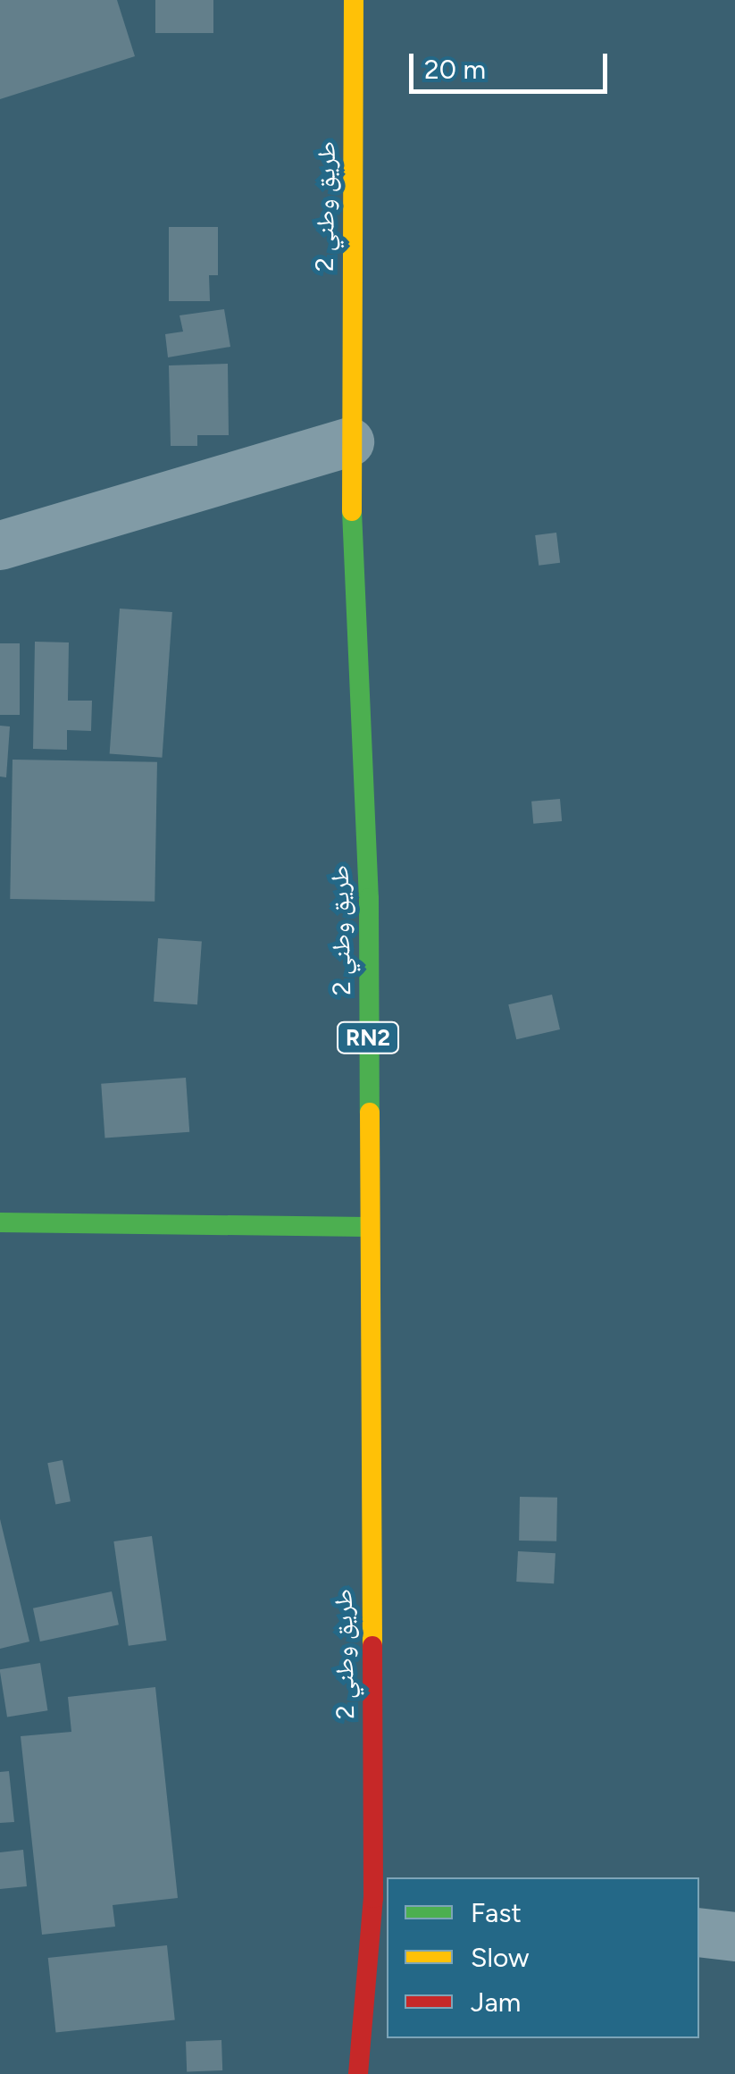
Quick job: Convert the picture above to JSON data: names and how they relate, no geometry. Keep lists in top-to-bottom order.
{
  "streets": {
    "main road": ["طريق وطني 2", "RN2"]
  },
  "legend": ["Fast", "Slow", "Jam"],
  "scale_bar": "20 m"
}
